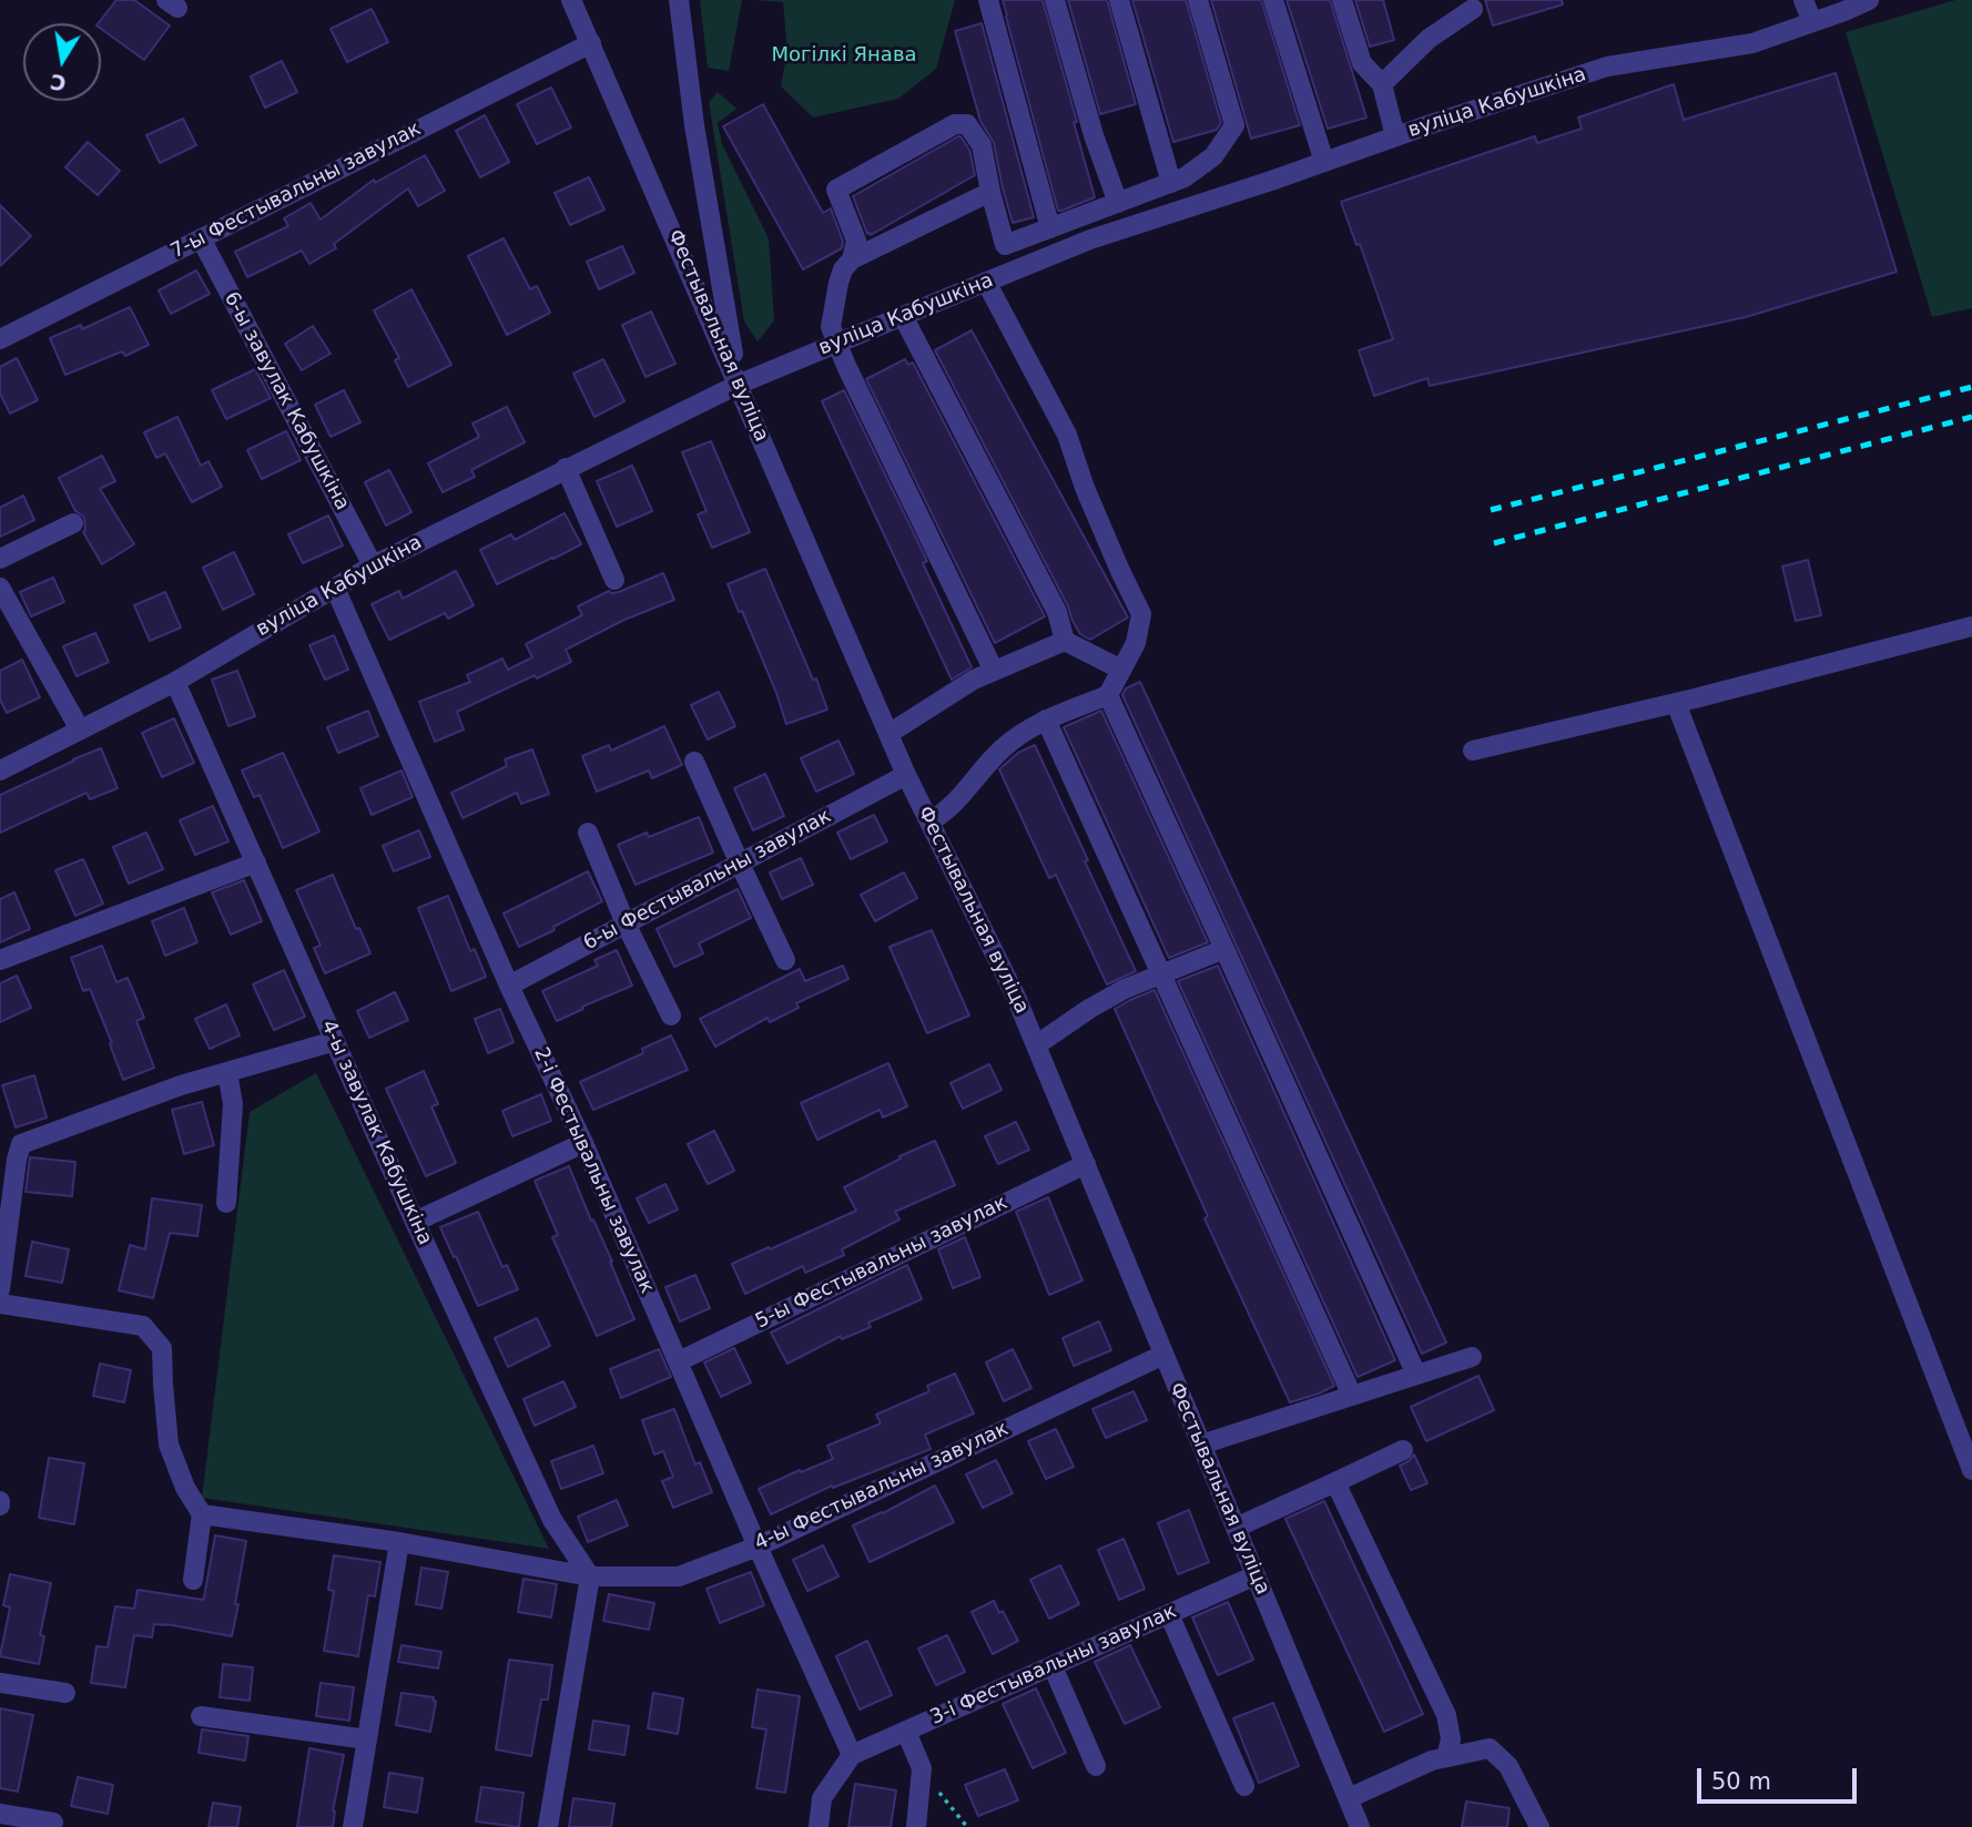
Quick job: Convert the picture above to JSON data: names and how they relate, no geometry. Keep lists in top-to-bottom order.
{
  "streets": {
    "street": [
      "вуліца Кабушкіна",
      "7-ы Фестывальны завулак",
      "Фестывальная вуліца",
      "6-ы завулак Кабушкіна",
      "6-ы Фестывальны завулак",
      "4-ы завулак Кабушкіна",
      "2-і Фестывальны завулак",
      "5-ы Фестывальны завулак",
      "4-ы Фестывальны завулак",
      "3-і Фестывальны завулак"
    ]
  },
  "crossings": [
    ["вуліца Кабушкіна", "Фестывальная вуліца"],
    ["вуліца Кабушкіна", "6-ы завулак Кабушкіна"],
    ["вуліца Кабушкіна", "4-ы завулак Кабушкіна"],
    ["вуліца Кабушкіна", "2-і Фестывальны завулак"],
    ["7-ы Фестывальны завулак", "Фестывальная вуліца"],
    ["7-ы Фестывальны завулак", "6-ы завулак Кабушкіна"],
    ["Фестывальная вуліца", "6-ы Фестывальны завулак"],
    ["Фестывальная вуліца", "5-ы Фестывальны завулак"],
    ["Фестывальная вуліца", "4-ы Фестывальны завулак"],
    ["Фестывальная вуліца", "3-і Фестывальны завулак"],
    ["6-ы Фестывальны завулак", "2-і Фестывальны завулак"],
    ["4-ы завулак Кабушкіна", "4-ы Фестывальны завулак"],
    ["2-і Фестывальны завулак", "5-ы Фестывальны завулак"],
    ["2-і Фестывальны завулак", "4-ы Фестывальны завулак"],
    ["2-і Фестывальны завулак", "3-і Фестывальны завулак"]
  ],
  "parks": ["Могілкі Янава"],
  "scale_bar": "50 m",
  "north": "bottom"
}
